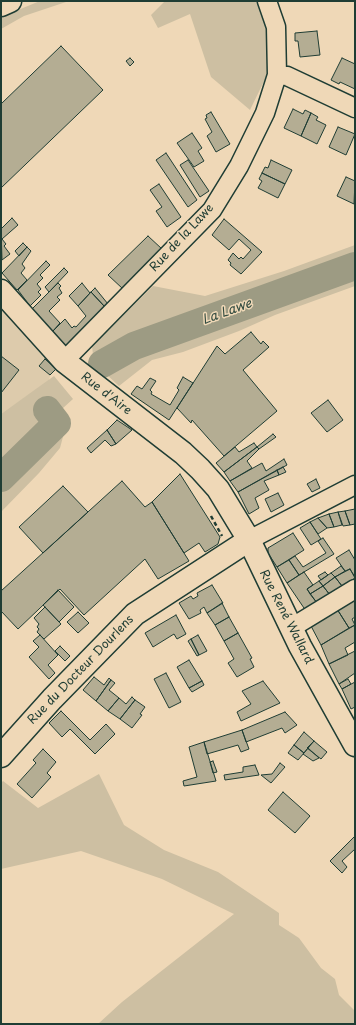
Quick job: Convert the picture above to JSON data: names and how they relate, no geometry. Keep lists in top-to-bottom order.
{
  "streets": {
    "main road": ["Rue d'Aire", "Rue René Wallard", "Rue du Docteur Dourlens"],
    "street": ["Rue de la Lawe"]
  },
  "crossings": [
    ["Rue de la Lawe", "Rue d'Aire"],
    ["Rue d'Aire", "Rue René Wallard"],
    ["Rue René Wallard", "Rue du Docteur Dourlens"]
  ],
  "water": ["La Lawe"]
}
